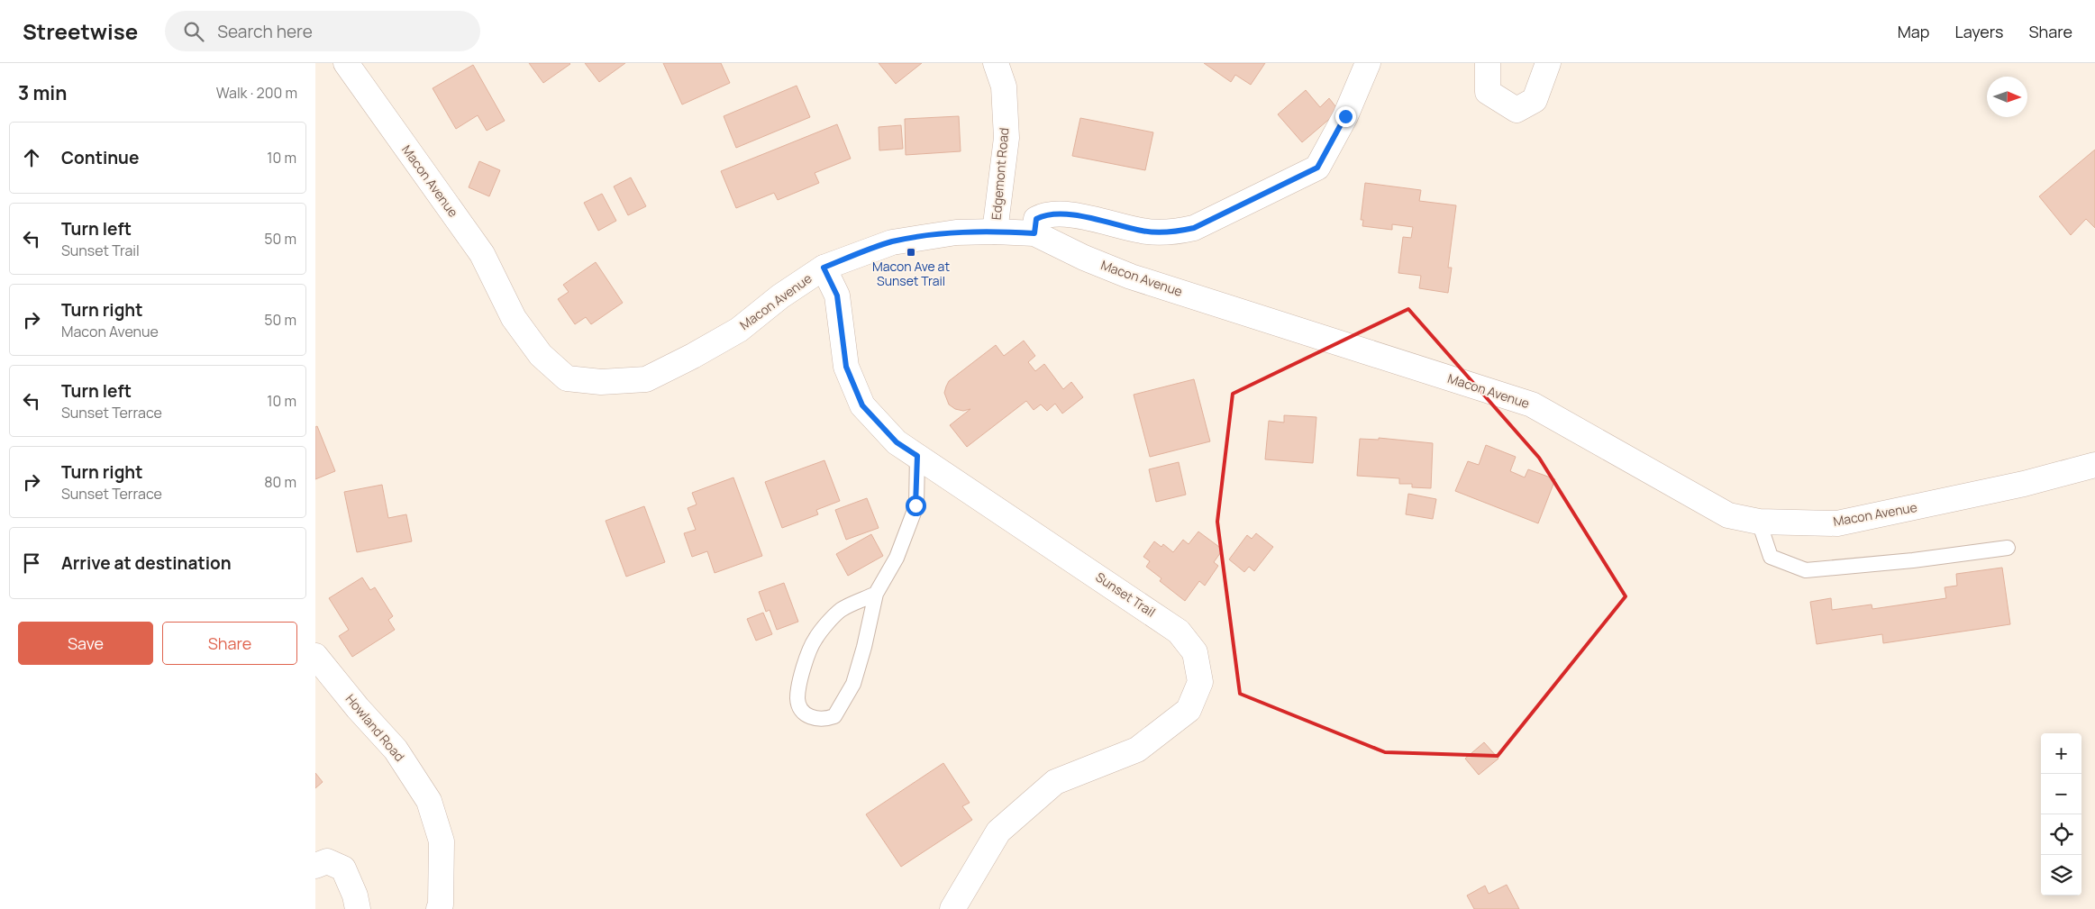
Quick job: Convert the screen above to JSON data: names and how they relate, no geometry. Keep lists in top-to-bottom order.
{
  "streets": {
    "street": [
      "Edgemont Road",
      "Macon Avenue",
      "Sunset Trail",
      "Howland Road"
    ]
  },
  "crossings": [
    ["Edgemont Road", "Macon Avenue"],
    ["Macon Avenue", "Sunset Trail"]
  ],
  "places": {
    "transit": ["Macon Ave at Sunset Trail"]
  },
  "north": "right",
  "page": {
    "header": "Streetwise",
    "search": "Search here",
    "nav": ["Map", "Layers", "Share"],
    "heading": ["3 min", "Walk · 200 m"],
    "list": [
      ["Continue", "10 m"],
      ["Turn left", "Sunset Trail", "50 m"],
      ["Turn right", "Macon Avenue", "50 m"],
      ["Turn left", "Sunset Terrace", "10 m"],
      ["Turn right", "Sunset Terrace", "80 m"],
      "Arrive at destination"
    ],
    "buttons": ["Save", "Share"],
    "map_buttons": ["+", "−"]
  }
}
